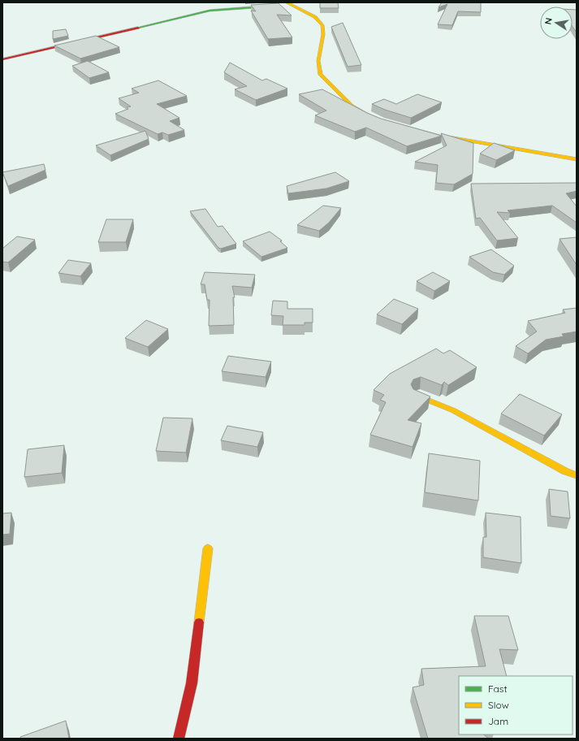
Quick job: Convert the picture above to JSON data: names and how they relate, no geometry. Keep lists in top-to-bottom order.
{
  "legend": ["Fast", "Slow", "Jam"],
  "north": "left"
}
